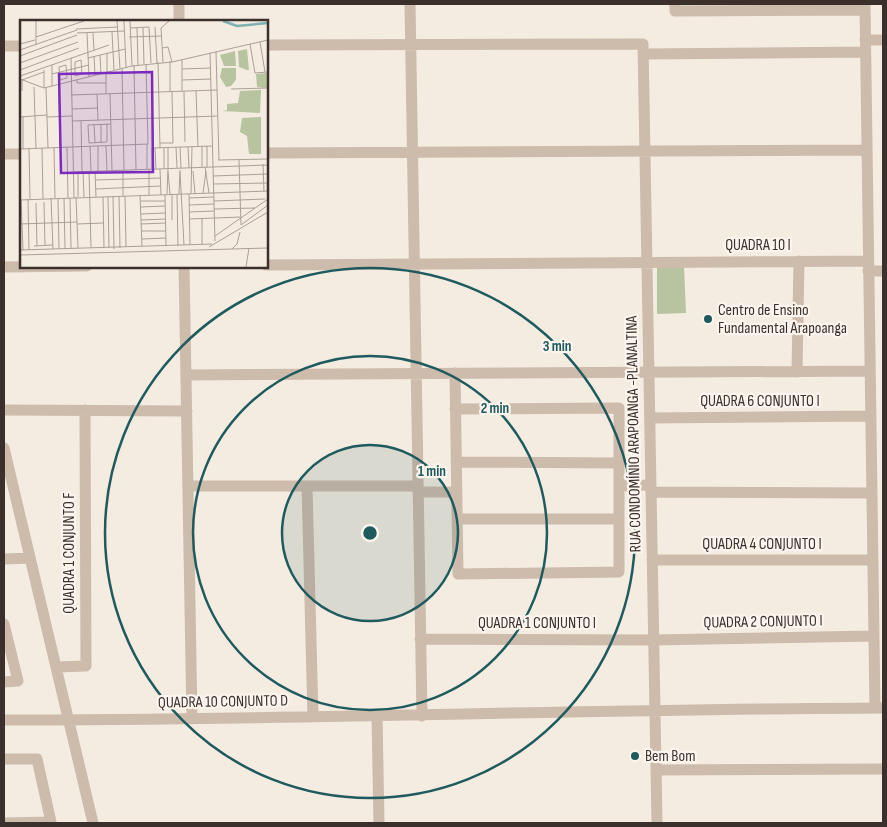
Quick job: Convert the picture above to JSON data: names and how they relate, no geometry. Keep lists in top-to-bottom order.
{
  "streets": {
    "street": [
      "QUADRA 10 I",
      "QUADRA 6 CONJUNTO I",
      "RUA CONDOMÍNIO ARAPOANGA -PLANALTINA",
      "QUADRA 4 CONJUNTO I",
      "QUADRA 1 CONJUNTO F",
      "QUADRA 2 CONJUNTO I",
      "QUADRA 1 CONJUNTO I",
      "QUADRA 10 CONJUNTO D"
    ]
  },
  "crossings": [
    ["QUADRA 10 I", "RUA CONDOMÍNIO ARAPOANGA -PLANALTINA"],
    ["QUADRA 6 CONJUNTO I", "RUA CONDOMÍNIO ARAPOANGA -PLANALTINA"],
    ["RUA CONDOMÍNIO ARAPOANGA -PLANALTINA", "QUADRA 4 CONJUNTO I"],
    ["RUA CONDOMÍNIO ARAPOANGA -PLANALTINA", "QUADRA 2 CONJUNTO I"],
    ["RUA CONDOMÍNIO ARAPOANGA -PLANALTINA", "QUADRA 1 CONJUNTO I"],
    ["RUA CONDOMÍNIO ARAPOANGA -PLANALTINA", "QUADRA 10 CONJUNTO D"],
    ["QUADRA 2 CONJUNTO I", "QUADRA 1 CONJUNTO I"]
  ],
  "places": ["Centro de Ensino Fundamental Arapoanga", "Bem Bom"],
  "rings": ["3 min", "2 min", "1 min"]
}
